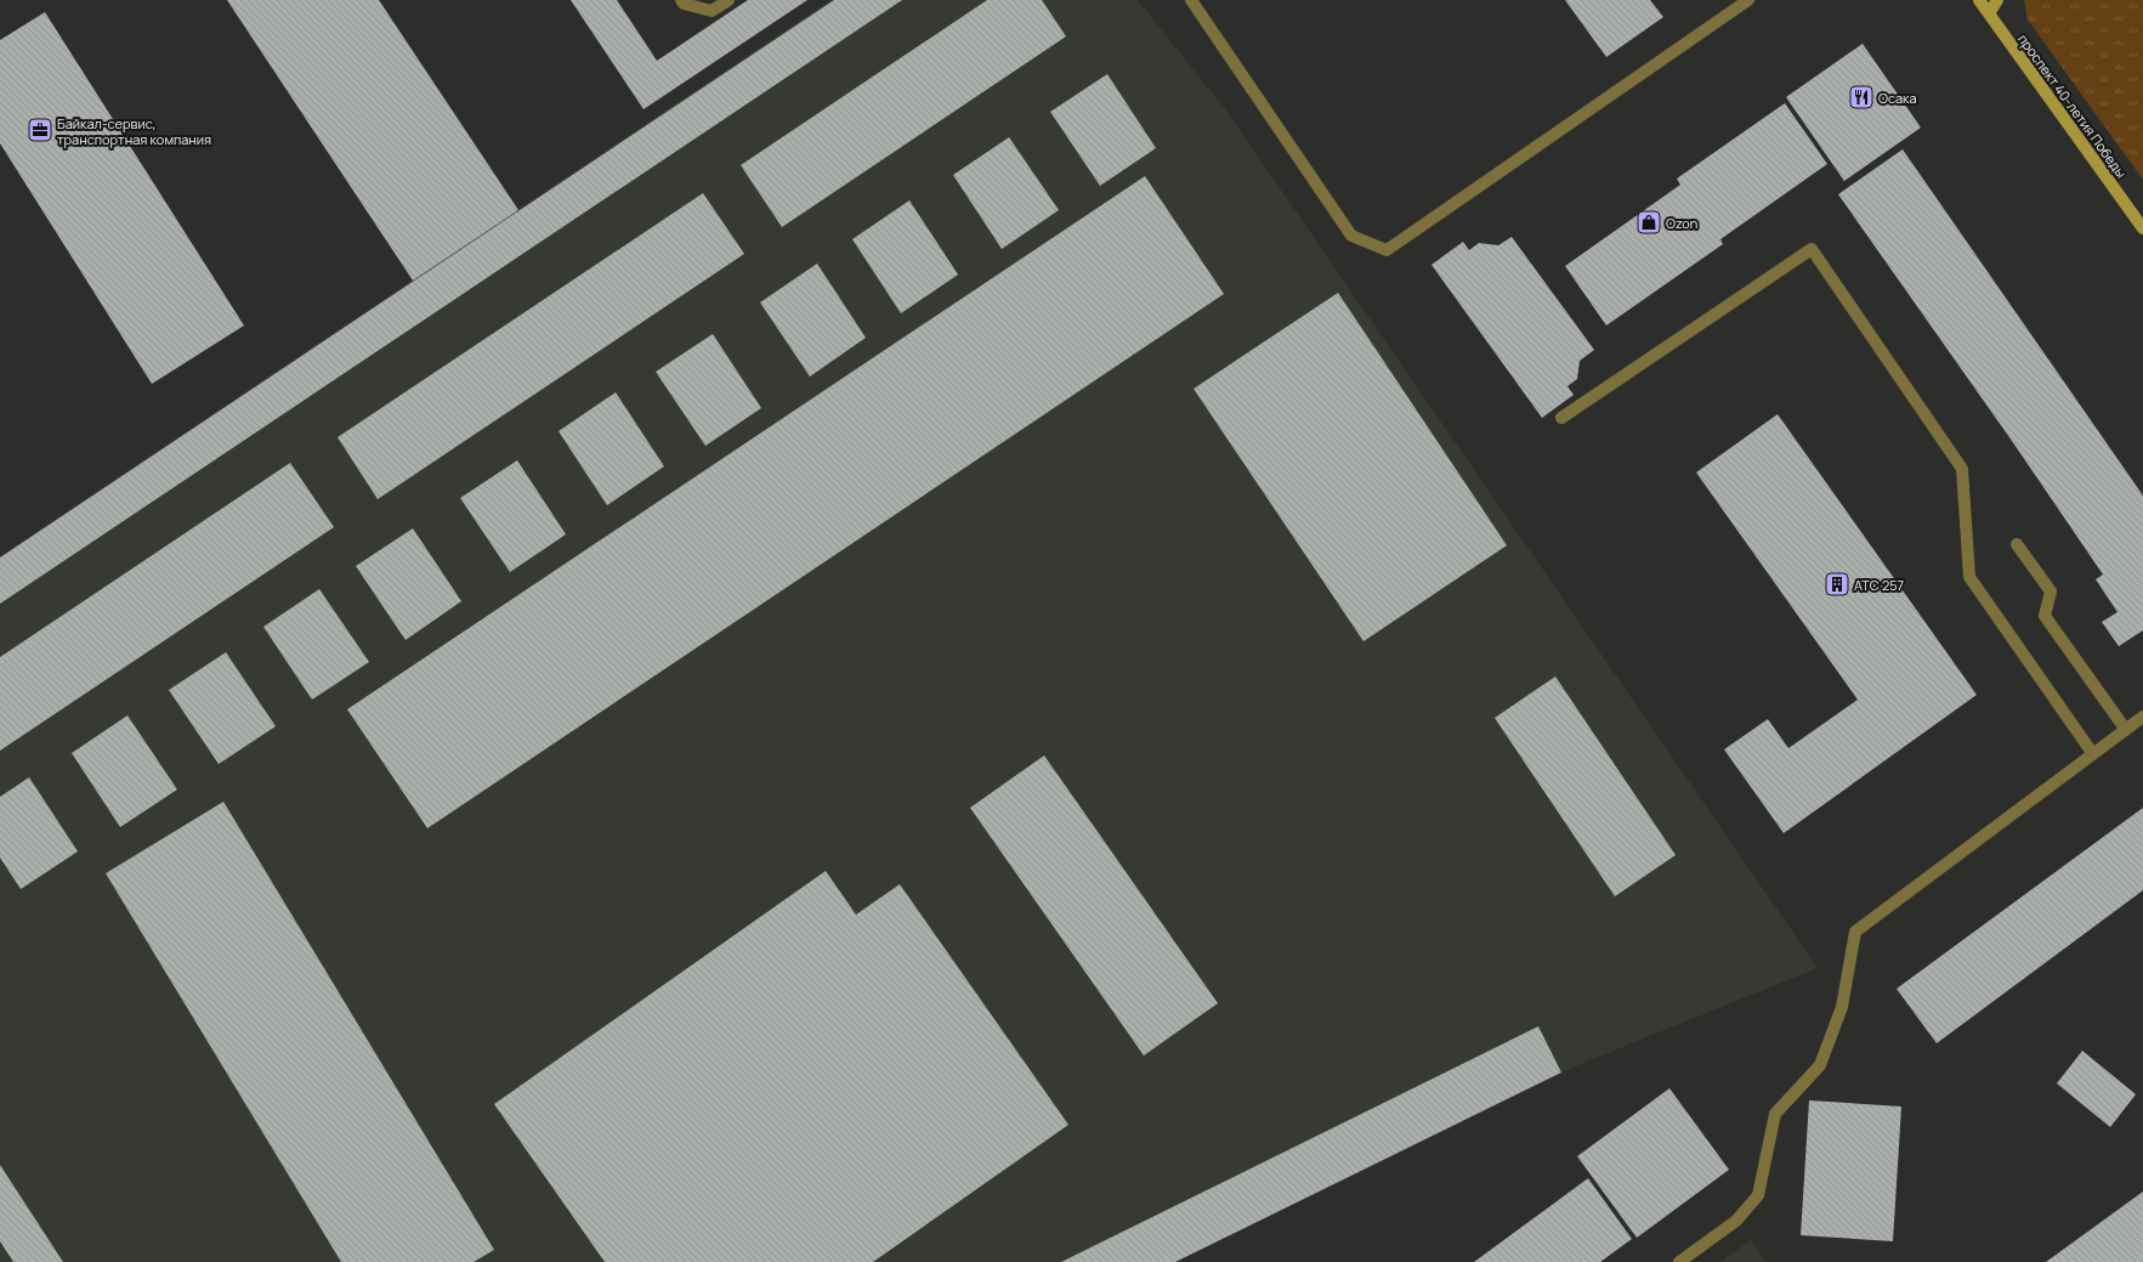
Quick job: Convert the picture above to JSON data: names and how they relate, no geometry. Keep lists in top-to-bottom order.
{
  "streets": {
    "main road": ["проспект 40-летия Победы"]
  },
  "places": {
    "restaurant": ["Осака"],
    "office": ["Байкал-сервис, транспортная компания"],
    "shop": ["Ozon"],
    "building": ["АТС 257"]
  }
}
